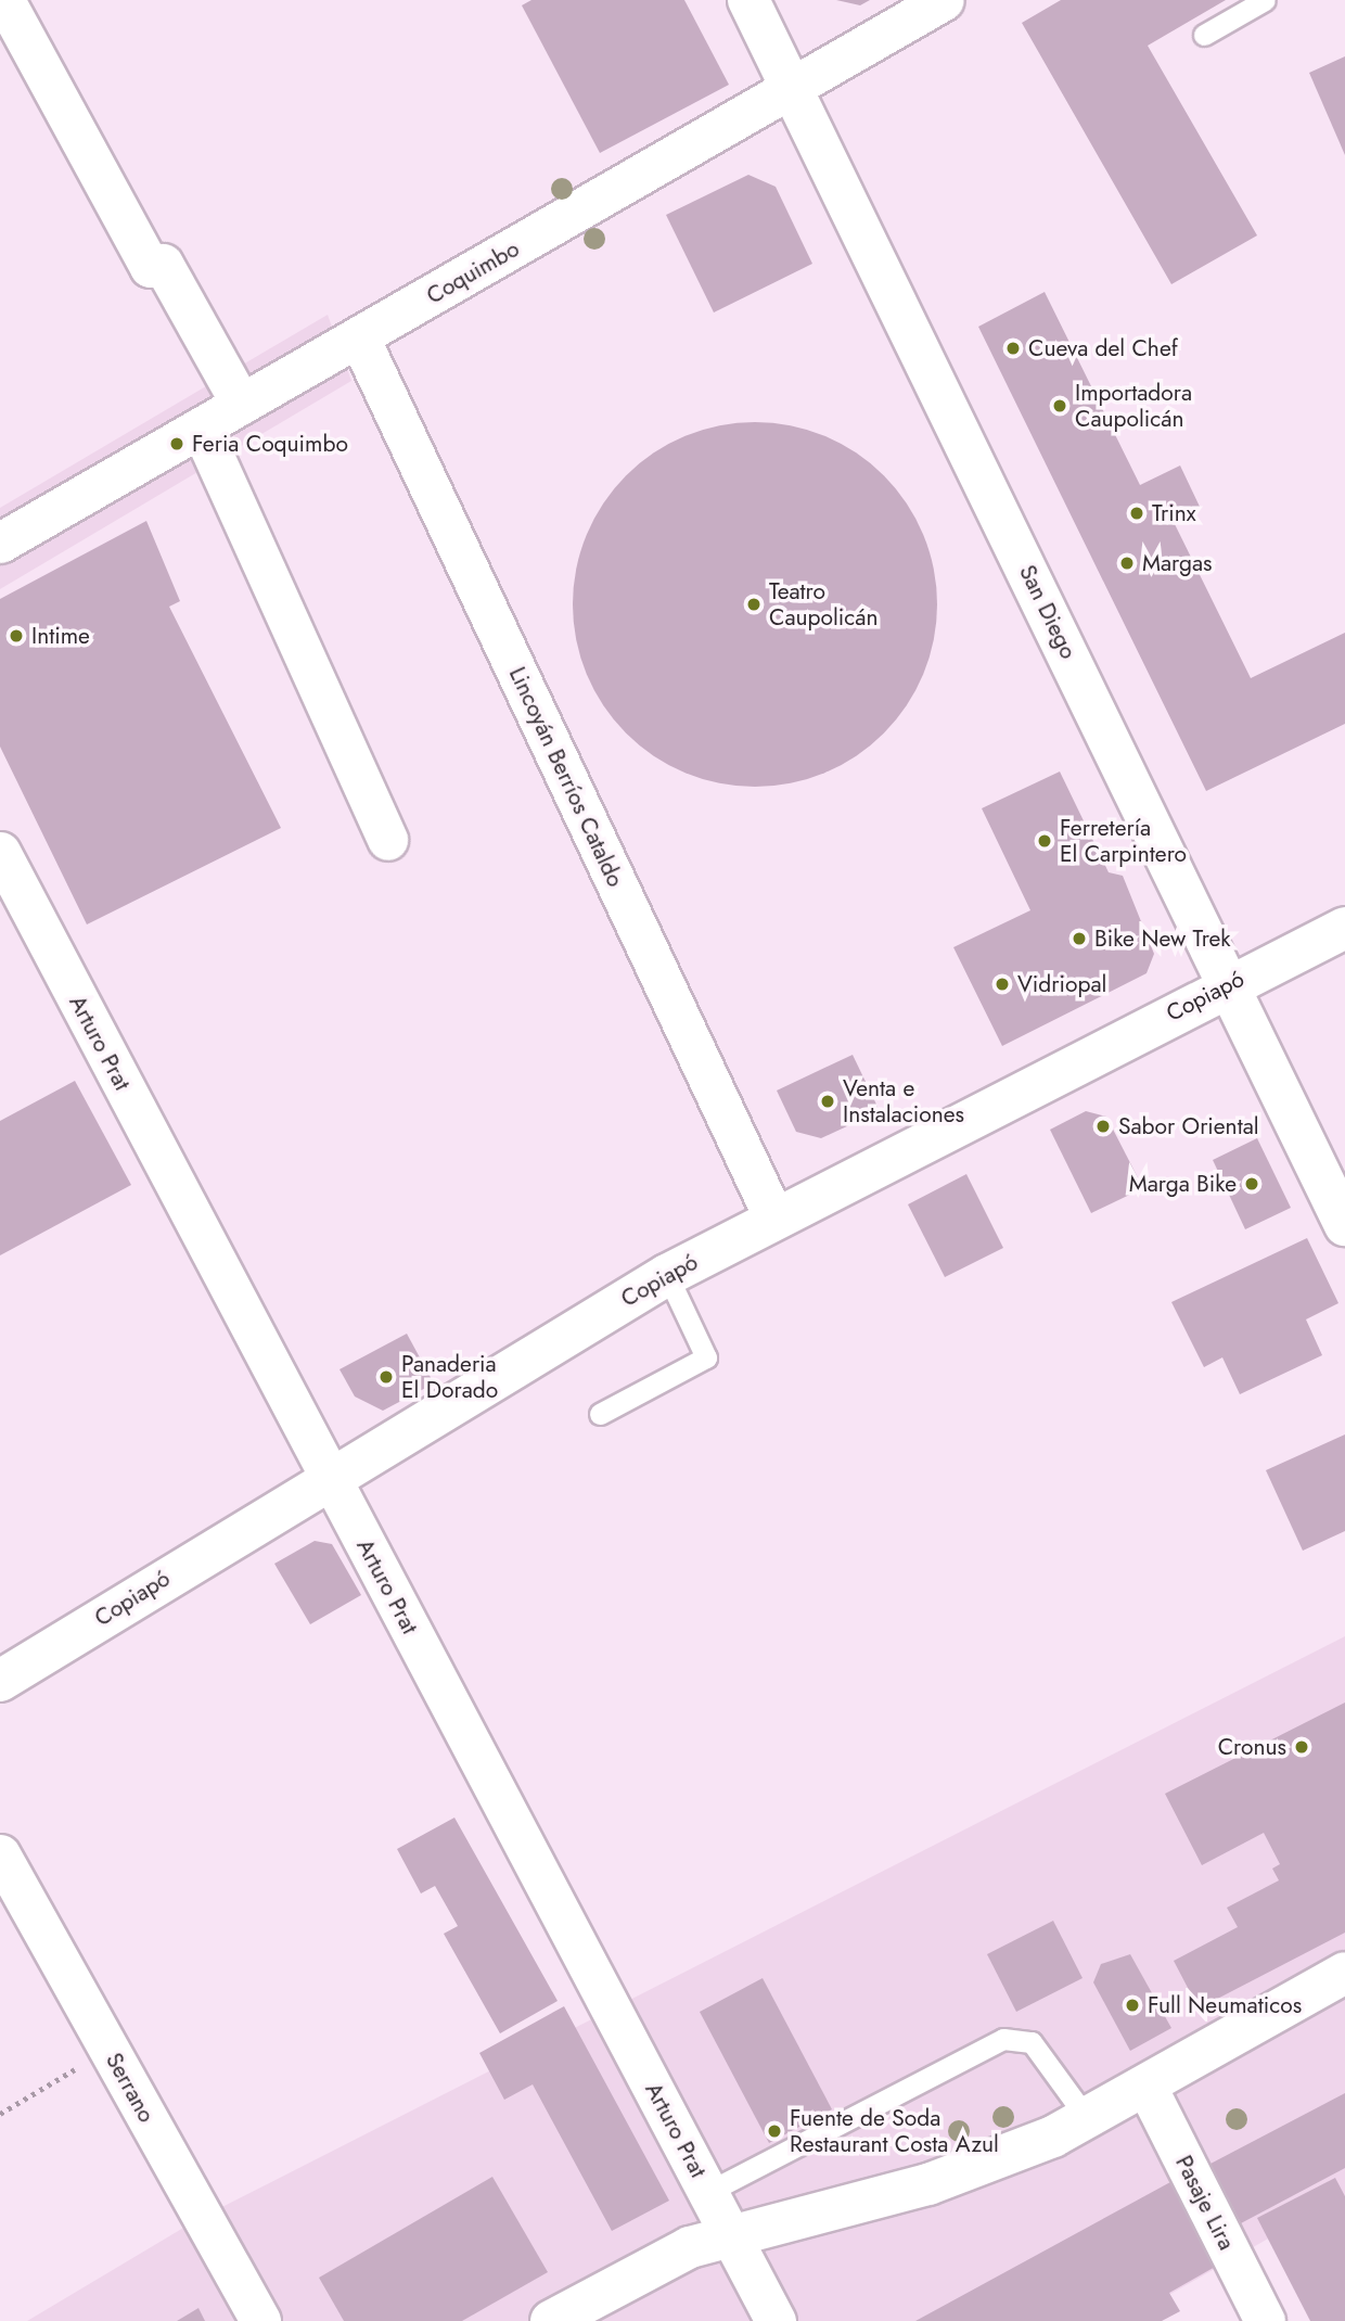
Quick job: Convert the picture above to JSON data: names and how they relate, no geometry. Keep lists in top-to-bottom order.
{
  "streets": {
    "main road": ["San Diego", "Copiapó"],
    "street": [
      "Coquimbo",
      "Lincoyán Berríos Cataldo",
      "Arturo Prat",
      "Serrano",
      "Pasaje Lira"
    ]
  },
  "crossings": [
    ["Coquimbo", "San Diego"],
    ["Coquimbo", "Lincoyán Berríos Cataldo"],
    ["San Diego", "Copiapó"],
    ["Lincoyán Berríos Cataldo", "Copiapó"],
    ["Copiapó", "Arturo Prat"]
  ],
  "places": [
    "Cueva del Chef",
    "Importadora Caupolicán",
    "Feria Coquimbo",
    "Trinx",
    "Margas",
    "Teatro Caupolicán",
    "Intime",
    "Ferretería El Carpintero",
    "Bike New Trek",
    "Vidriopal",
    "Venta e Instalaciones",
    "Sabor Oriental",
    "Marga Bike",
    "Panaderia El Dorado",
    "Cronus",
    "Full Neumaticos",
    "Fuente de Soda Restaurant Costa Azul"
  ]
}
